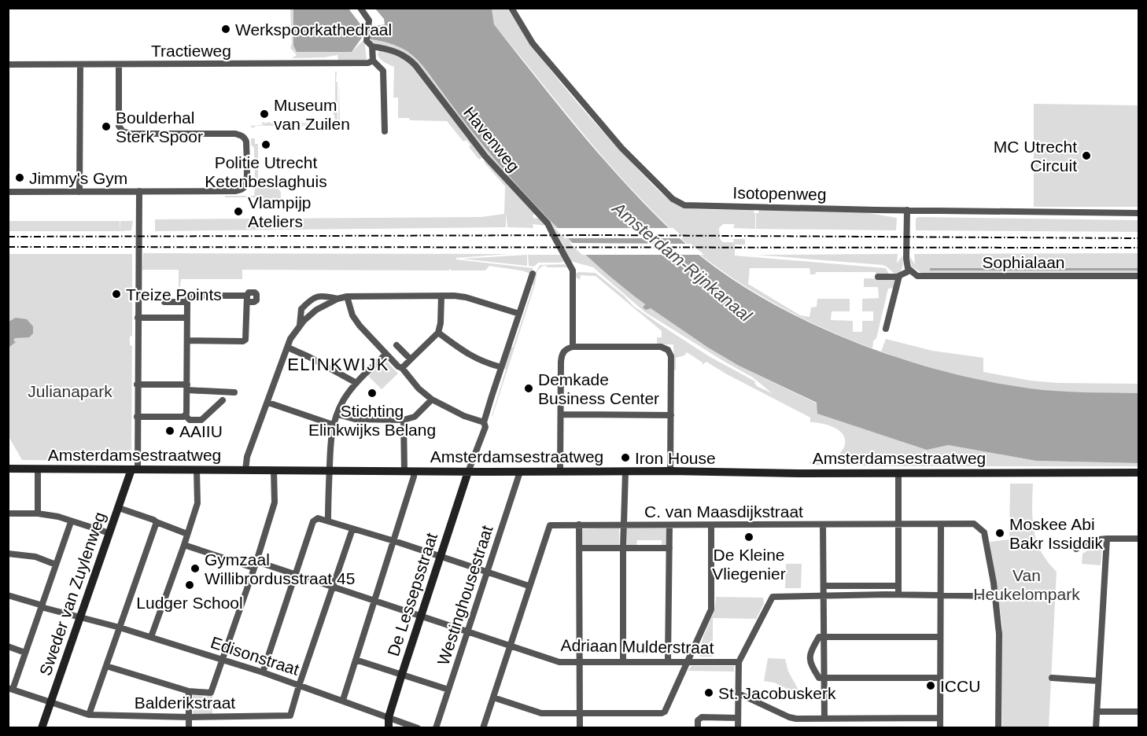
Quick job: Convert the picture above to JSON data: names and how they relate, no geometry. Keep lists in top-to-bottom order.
{
  "streets": {
    "main road": ["Amsterdamsestraatweg", "Sweder van Zuylenweg", "De Lessepsstraat"],
    "street": [
      "Tractieweg",
      "Havenweg",
      "Isotopenweg",
      "Sophialaan",
      "C. van Maasdijkstraat",
      "Westinghousestraat",
      "Adriaan Mulderstraat",
      "Edisonstraat",
      "Balderikstraat"
    ]
  },
  "crossings": [
    ["Amsterdamsestraatweg", "Sweder van Zuylenweg"],
    ["Amsterdamsestraatweg", "De Lessepsstraat"],
    ["Amsterdamsestraatweg", "Westinghousestraat"],
    ["Sweder van Zuylenweg", "Edisonstraat"],
    ["Sweder van Zuylenweg", "Balderikstraat"],
    ["De Lessepsstraat", "Adriaan Mulderstraat"],
    ["De Lessepsstraat", "Edisonstraat"],
    ["Westinghousestraat", "Adriaan Mulderstraat"],
    ["Edisonstraat", "Balderikstraat"]
  ],
  "districts": ["ELINKWIJK"],
  "water": ["Amsterdam-Rijnkanaal"],
  "parks": ["Julianapark", "Van Heukelompark"],
  "places": [
    "Werkspoorkathedraal",
    "Museum van Zuilen",
    "Boulderhal Sterk Spoor",
    "Politie Utrecht Ketenbeslaghuis",
    "MC Utrecht Circuit",
    "Jimmy's Gym",
    "Vlampijp Ateliers",
    "Treize Points",
    "Demkade Business Center",
    "Stichting Elinkwijks Belang",
    "AAIIU",
    "Iron House",
    "Moskee Abi Bakr Issiddik",
    "De Kleine Vliegenier",
    "Gymzaal Willibrordusstraat 45",
    "Ludger School",
    "ICCU",
    "St. Jacobuskerk"
  ]
}
